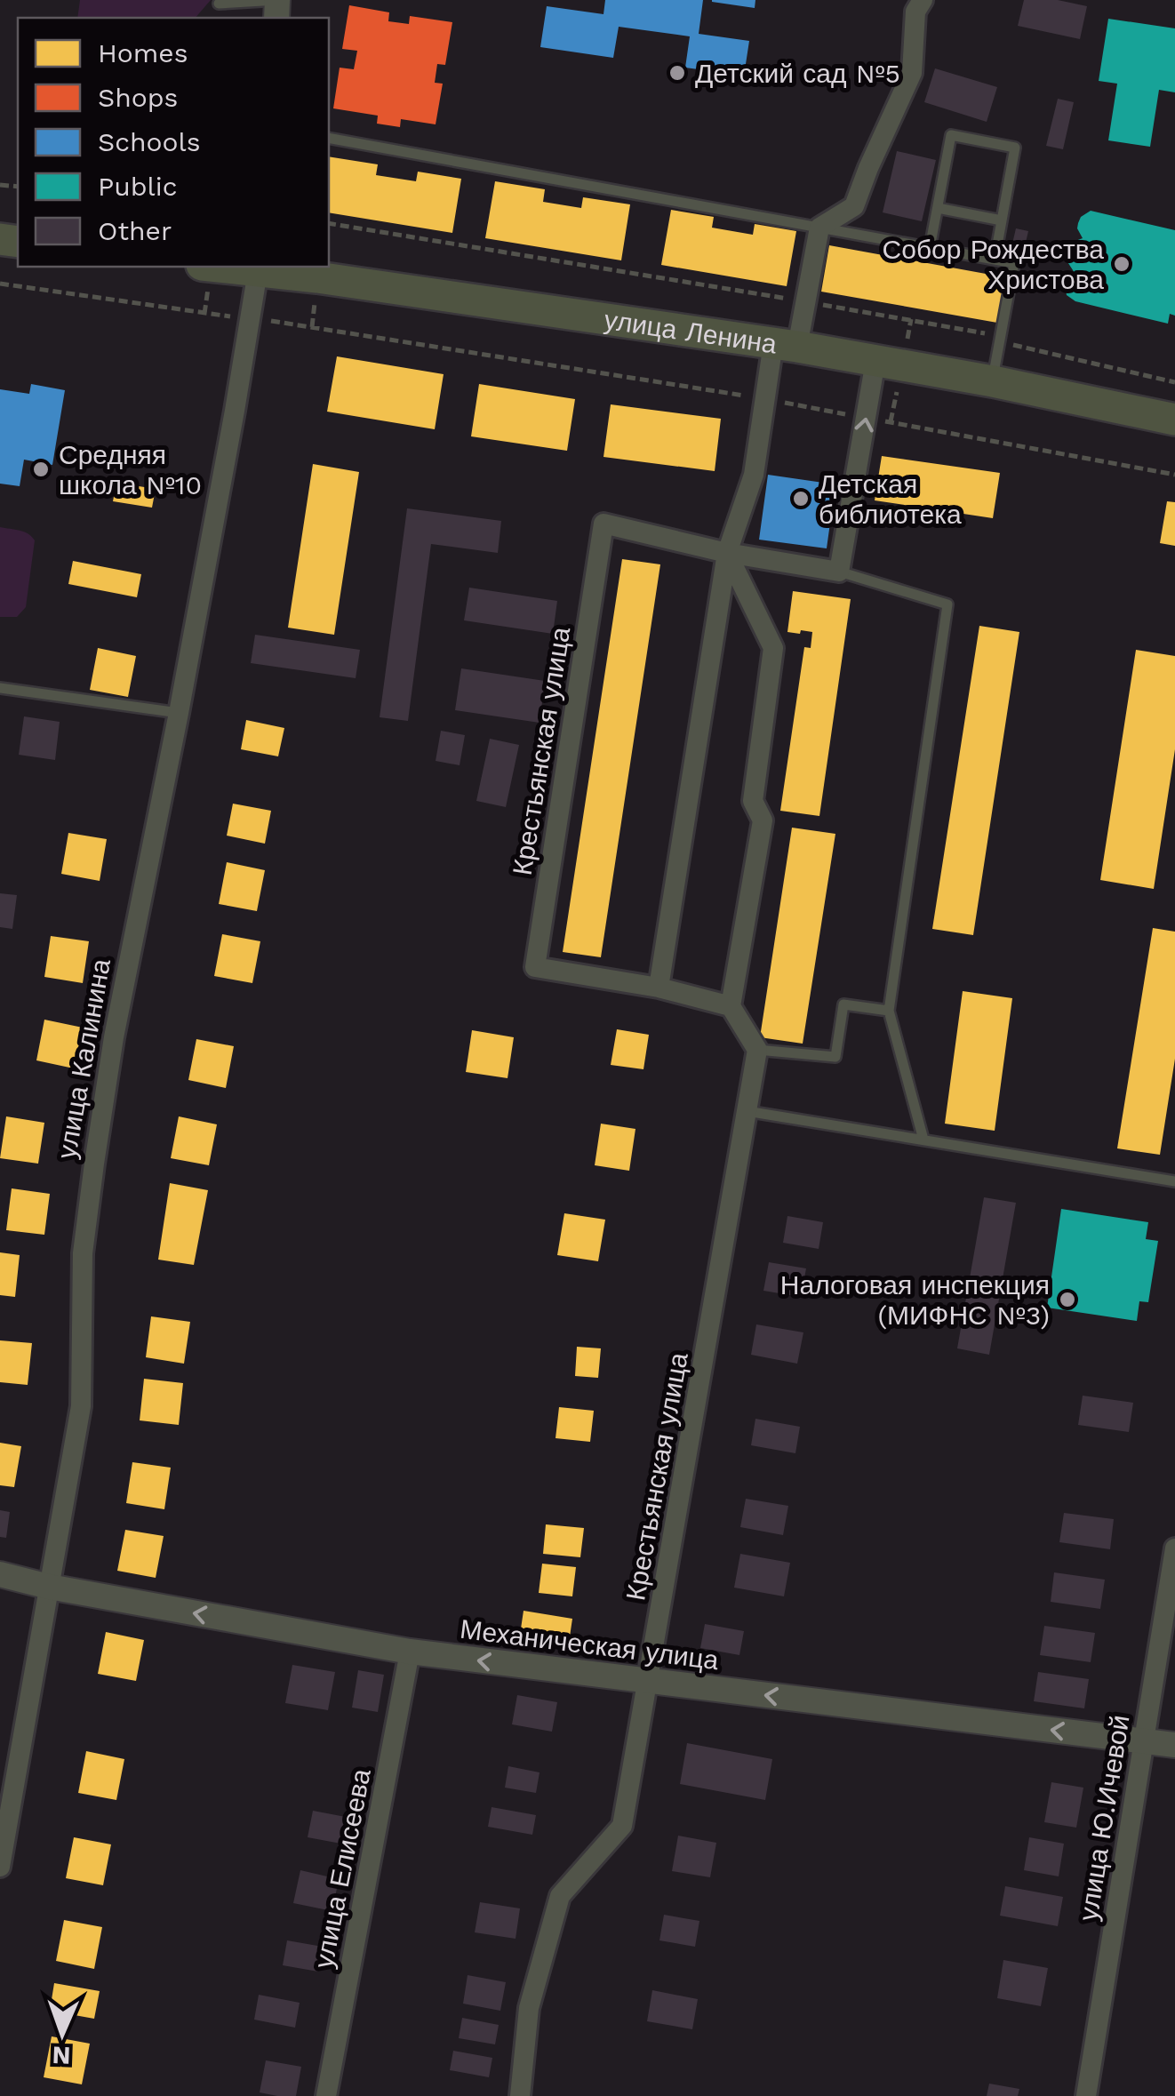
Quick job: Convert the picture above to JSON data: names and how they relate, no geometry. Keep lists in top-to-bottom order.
{
  "streets": {
    "main road": ["улица Ленина"],
    "street": [
      "Крестьянская улица",
      "улица Калинина",
      "Механическая улица",
      "улица Ю.Ичевой",
      "улица Елисеева"
    ]
  },
  "crossings": [
    ["улица Ленина", "улица Калинина"],
    ["Крестьянская улица", "Механическая улица"],
    ["улица Калинина", "Механическая улица"],
    ["Механическая улица", "улица Ю.Ичевой"],
    ["Механическая улица", "улица Елисеева"]
  ],
  "one_way": ["Механическая улица"],
  "places": [
    "Детский сад №5",
    "Собор Рождества Христова",
    "Средняя школа №10",
    "Детская библиотека",
    "Налоговая инспекция (МИФНС №3)"
  ],
  "legend": [
    "Homes",
    "Shops",
    "Schools",
    "Public",
    "Other"
  ],
  "north": "bottom"
}
